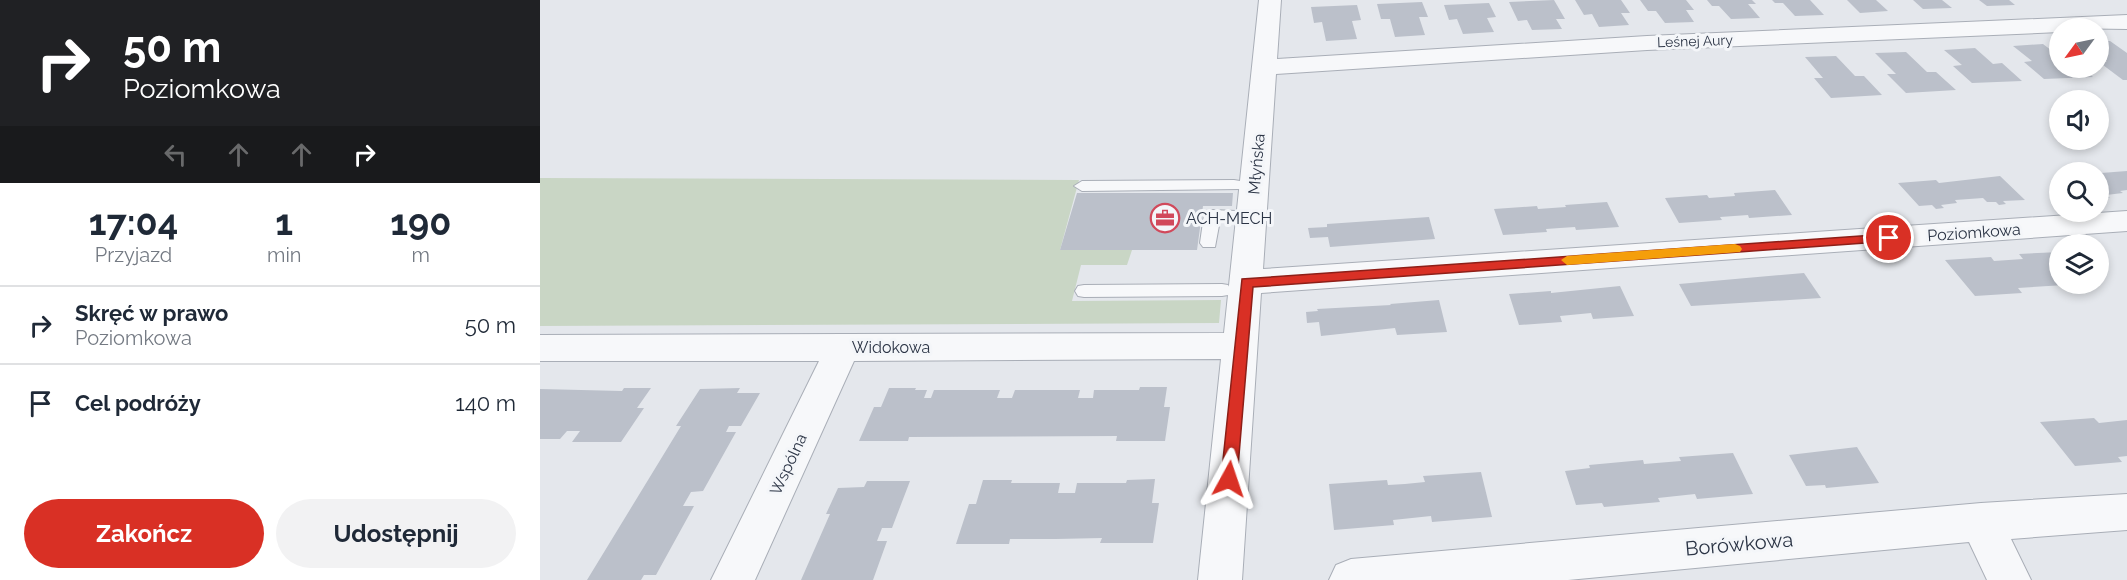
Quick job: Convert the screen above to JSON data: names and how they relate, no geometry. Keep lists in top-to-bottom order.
{
  "streets": {
    "street": [
      "Leśnej Aury",
      "Młyńska",
      "Poziomkowa",
      "Widokowa",
      "Wspólna",
      "Borówkowa"
    ]
  },
  "crossings": [
    ["Leśnej Aury", "Młyńska"],
    ["Młyńska", "Poziomkowa"],
    ["Młyńska", "Widokowa"],
    ["Widokowa", "Wspólna"]
  ],
  "places": {
    "office": ["ACH-MECH"]
  },
  "north": "bottom left",
  "page": {
    "turn": ["50 m", "Poziomkowa"],
    "eta": [
      "17:04",
      "Przyjazd",
      "1",
      "min",
      "190",
      "m"
    ],
    "list": [
      {
        "name": "Skręć w prawo",
        "note": "Poziomkowa",
        "value": "50 m"
      },
      {
        "name": "Cel podróży",
        "value": "140 m"
      }
    ],
    "buttons": ["Zakończ", "Udostępnij"]
  }
}
